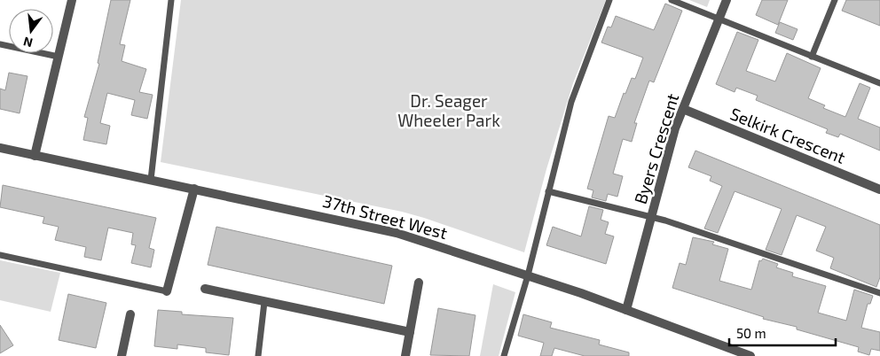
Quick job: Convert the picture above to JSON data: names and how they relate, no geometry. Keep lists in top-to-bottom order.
{
  "streets": {
    "street": ["Selkirk Crescent", "Byers Crescent", "37th Street West"]
  },
  "crossings": [
    ["Selkirk Crescent", "Byers Crescent"],
    ["Byers Crescent", "37th Street West"]
  ],
  "parks": ["Dr. Seager Wheeler Park"],
  "scale_bar": "50 m",
  "north": "bottom"
}
